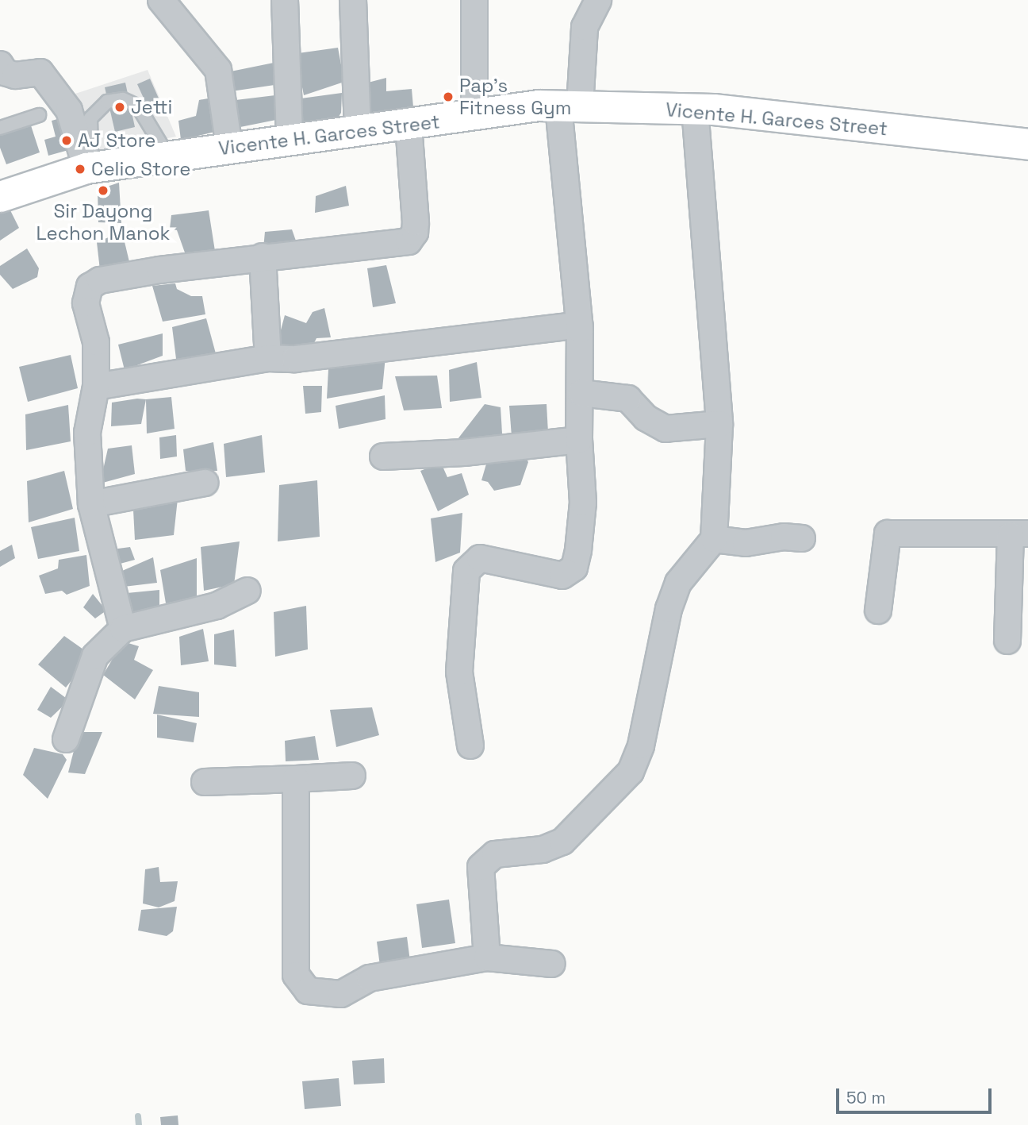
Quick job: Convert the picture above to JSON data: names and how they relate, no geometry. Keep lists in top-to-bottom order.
{
  "streets": {
    "street": ["Vicente H. Garces Street"]
  },
  "places": [
    "Pap's Fitness Gym",
    "Jetti",
    "AJ Store",
    "Celio Store",
    "Sir Dayong Lechon Manok"
  ],
  "scale_bar": "50 m"
}
